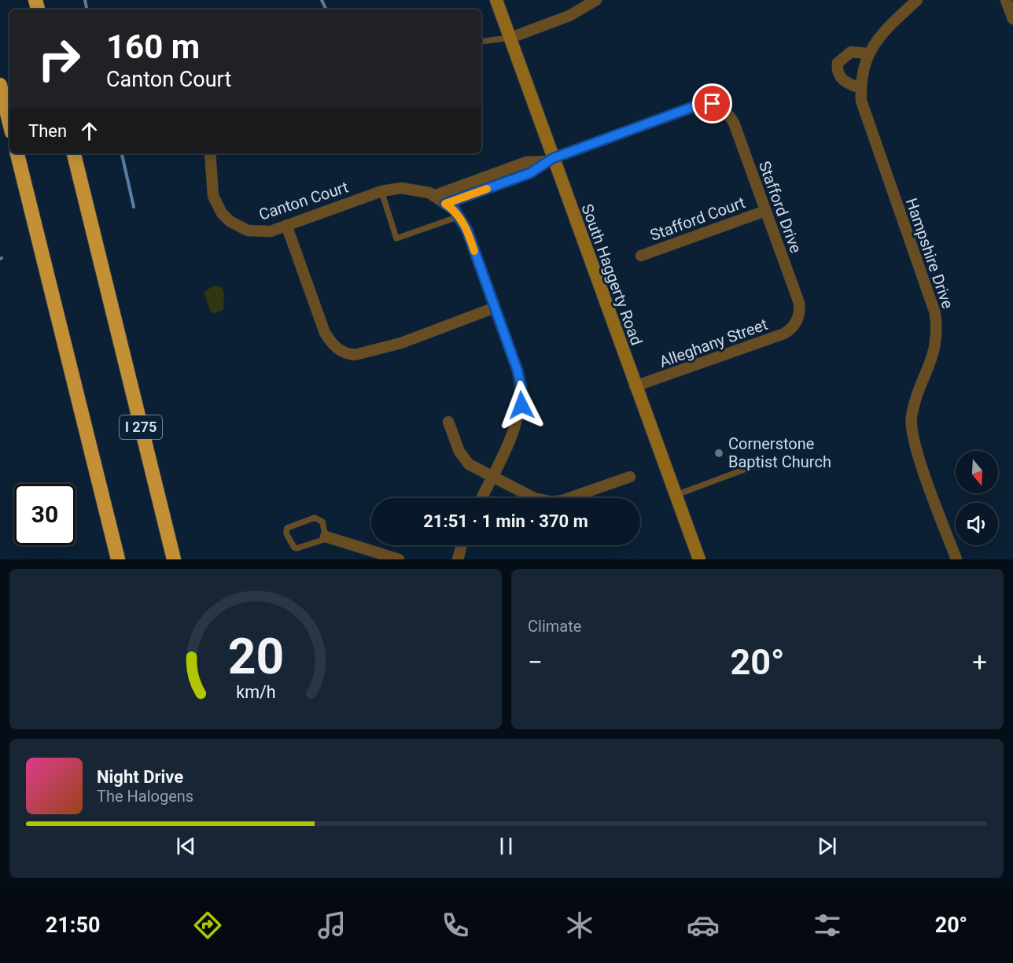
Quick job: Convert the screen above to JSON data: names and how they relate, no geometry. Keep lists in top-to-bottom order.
{
  "streets": {
    "highway": ["I 275"],
    "main road": ["South Haggerty Road"],
    "street": [
      "Canton Court",
      "Stafford Drive",
      "Stafford Court",
      "Hampshire Drive",
      "Alleghany Street"
    ]
  },
  "crossings": [
    ["Stafford Drive", "Stafford Court"],
    ["Stafford Drive", "South Haggerty Road"],
    ["Stafford Drive", "Alleghany Street"],
    ["South Haggerty Road", "Alleghany Street"]
  ],
  "places": ["Cornerstone Baptist Church"],
  "north": "bottom",
  "page": {
    "turn": ["160 m", "Canton Court"],
    "then": "Then",
    "limit": "30",
    "trip": "21:51 · 1 min · 370 m",
    "tile": "Climate",
    "heat": ["−", "20°", "+"],
    "song": ["Night Drive", "The Halogens"],
    "tabs": ["21:50", "20°"],
    "gauge": ["20", "km/h"]
  }
}
